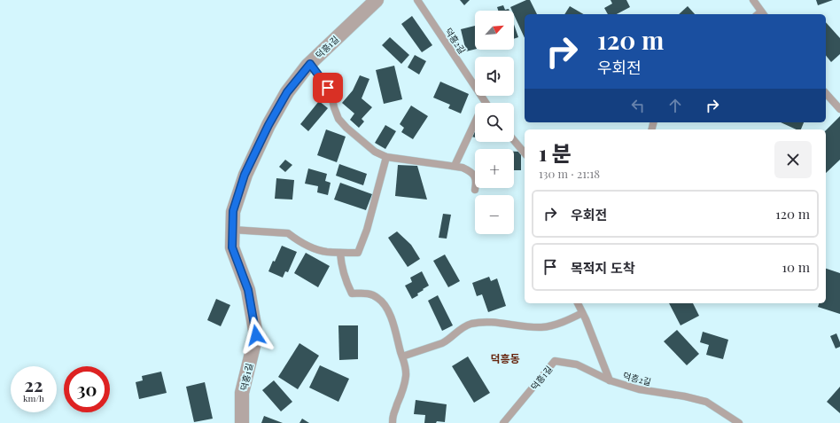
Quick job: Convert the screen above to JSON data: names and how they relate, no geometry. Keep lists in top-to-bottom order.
{
  "streets": {
    "street": ["덕흥1길"],
    "lane": ["덕흥2길"]
  },
  "crossings": [
    ["덕흥2길", "덕흥1길"]
  ],
  "districts": ["덕흥동"],
  "north": "top right",
  "page": {
    "map_buttons": ["+", "−"],
    "turn": ["120 m", "우회전"],
    "heading": ["1 분", "130 m · 21:18"],
    "list": [
      {
        "name": "우회전",
        "value": "120 m"
      },
      {
        "name": "목적지 도착",
        "value": "10 m"
      }
    ],
    "speed": "22 km/h",
    "limit": "30"
  }
}
